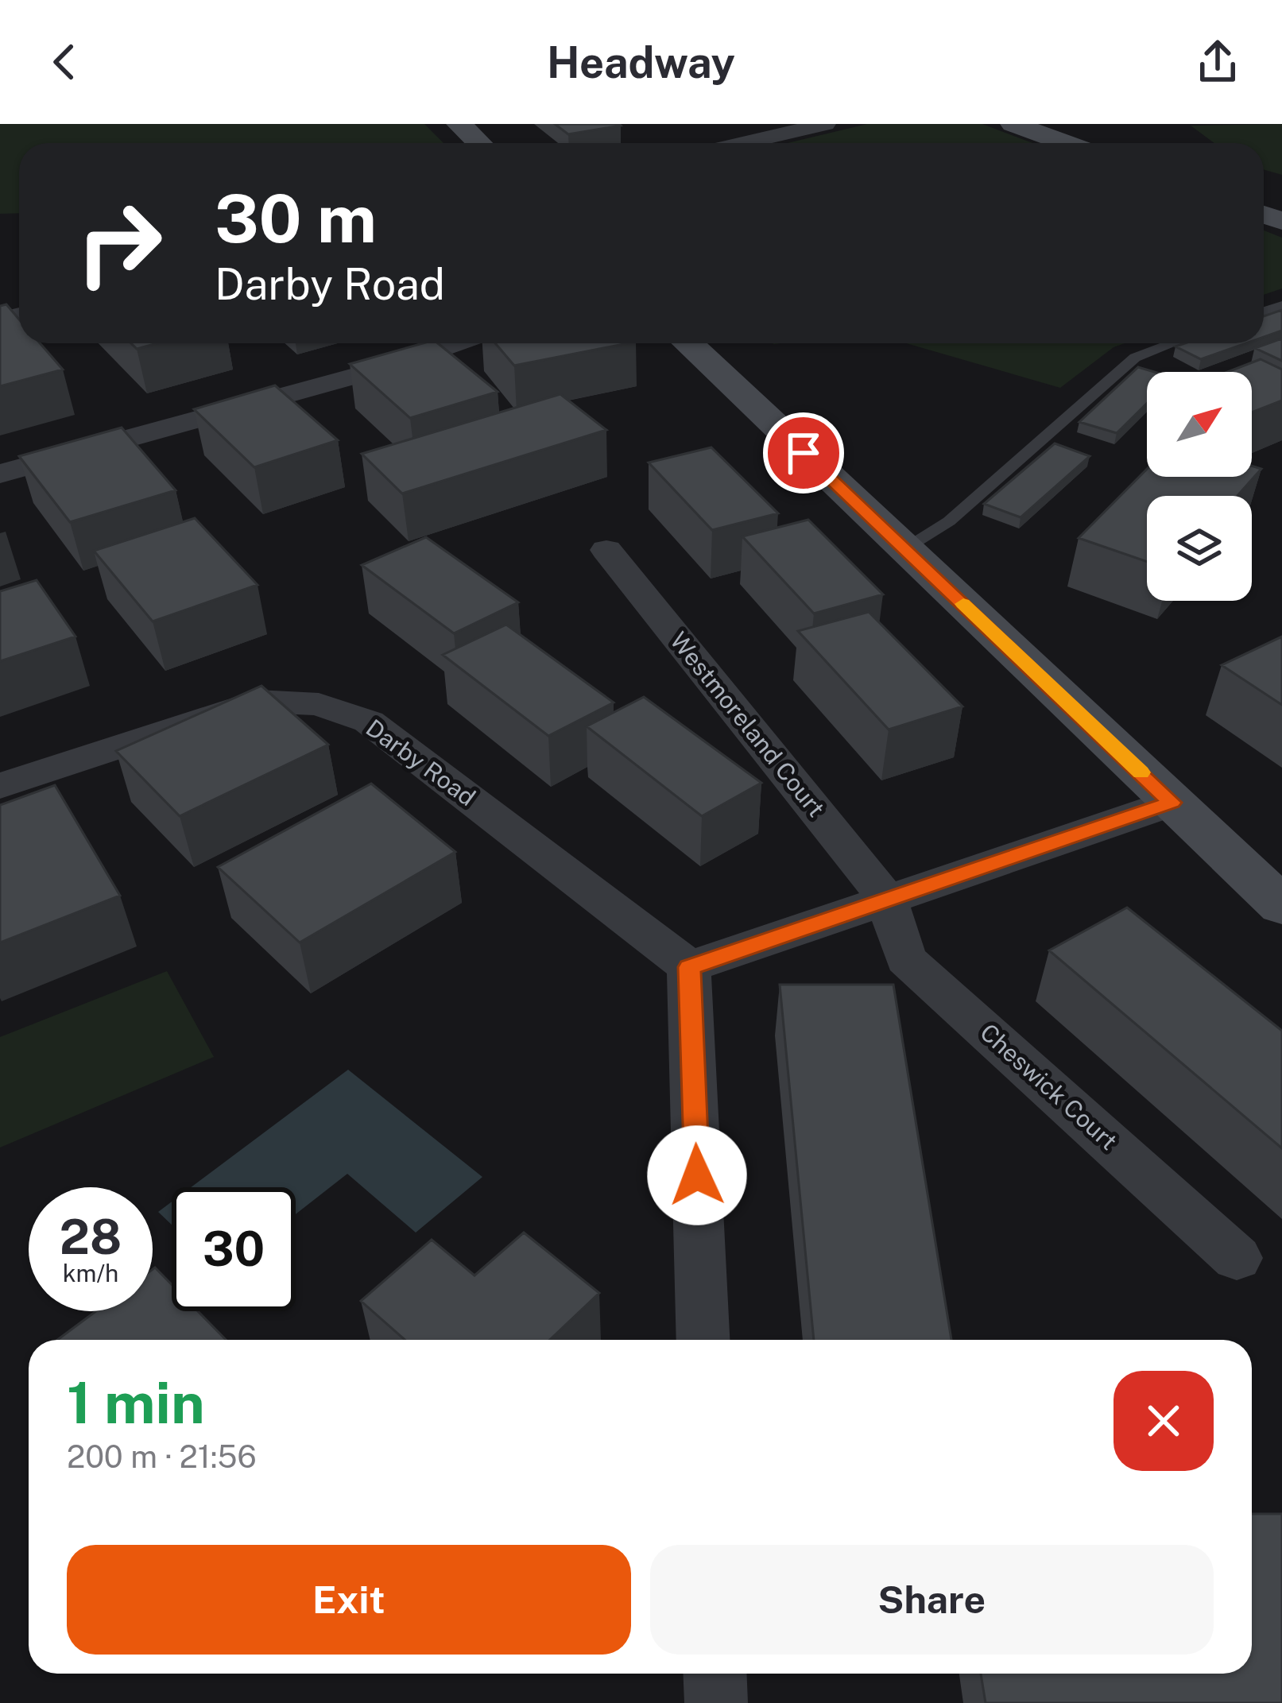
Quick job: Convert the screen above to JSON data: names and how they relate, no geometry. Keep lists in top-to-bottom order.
{
  "streets": {
    "street": ["Westmoreland Court", "Darby Road", "Cheswick Court"]
  },
  "crossings": [
    ["Westmoreland Court", "Cheswick Court"]
  ],
  "north": "top right",
  "page": {
    "header": "Headway",
    "turn": ["30 m", "Darby Road"],
    "speed": "28 km/h",
    "limit": "30",
    "heading": ["1 min", "200 m · 21:56"],
    "buttons": ["Exit", "Share"]
  }
}
